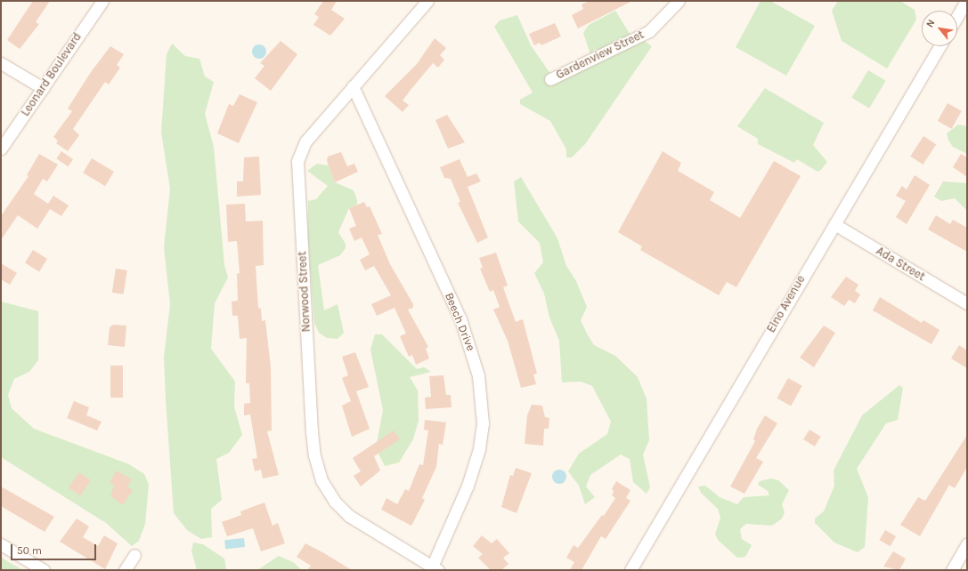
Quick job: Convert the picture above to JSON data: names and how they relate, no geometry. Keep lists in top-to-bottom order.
{
  "streets": {
    "street": [
      "Gardenview Street",
      "Leonard Boulevard",
      "Ada Street",
      "Norwood Street",
      "Elno Avenue",
      "Beech Drive"
    ]
  },
  "crossings": [
    ["Ada Street", "Elno Avenue"],
    ["Norwood Street", "Beech Drive"]
  ],
  "scale_bar": "50 m",
  "north": "top left"
}
